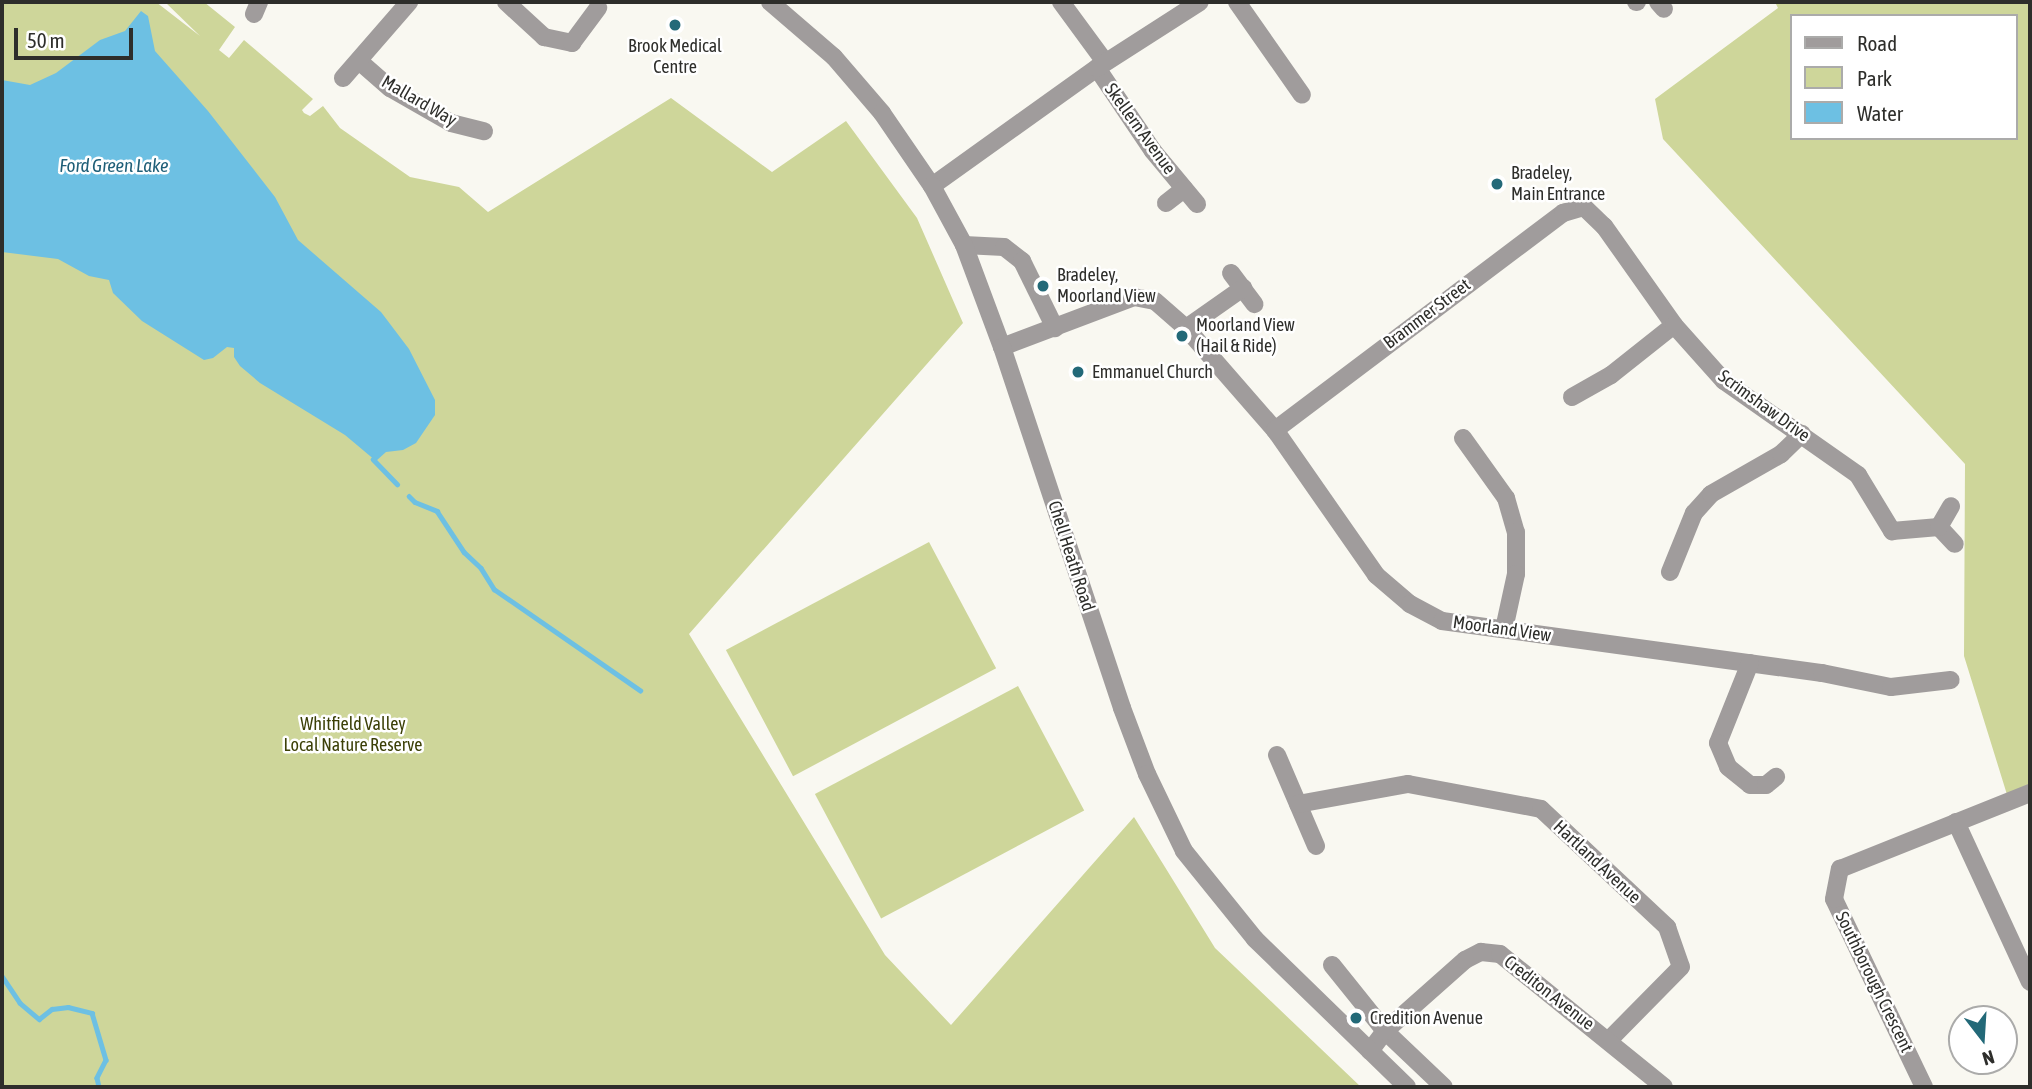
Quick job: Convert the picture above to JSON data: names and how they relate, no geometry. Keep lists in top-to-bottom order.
{
  "streets": {
    "street": [
      "Mallard Way",
      "Skellern Avenue",
      "Brammer Street",
      "Scrimshaw Drive",
      "Chell Heath Road",
      "Moorland View",
      "Hartland Avenue",
      "Southborough Crescent",
      "Crediton Avenue"
    ]
  },
  "crossings": [
    ["Brammer Street", "Scrimshaw Drive"],
    ["Brammer Street", "Moorland View"],
    ["Chell Heath Road", "Moorland View"],
    ["Chell Heath Road", "Crediton Avenue"],
    ["Hartland Avenue", "Crediton Avenue"]
  ],
  "water": ["Ford Green Lake"],
  "parks": ["Whitfield Valley Local Nature Reserve"],
  "places": [
    "Brook Medical Centre",
    "Bradeley, Main Entrance",
    "Bradeley, Moorland View",
    "Moorland View (Hail & Ride)",
    "Emmanuel Church",
    "Credition Avenue"
  ],
  "legend": ["Road", "Park", "Water"],
  "scale_bar": "50 m",
  "north": "bottom"
}
